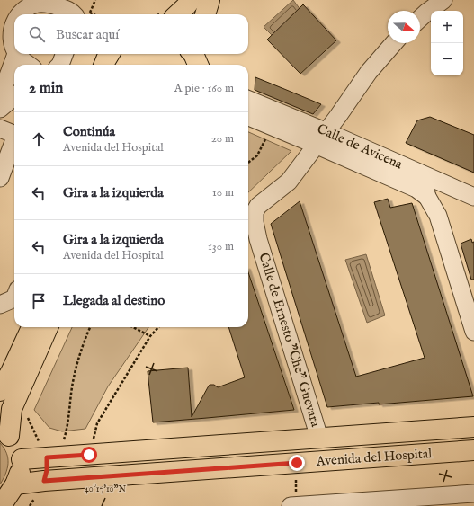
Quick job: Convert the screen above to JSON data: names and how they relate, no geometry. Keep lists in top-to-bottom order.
{
  "streets": {
    "main road": ["Avenida del Hospital"],
    "street": ["Calle de Avicena", "Calle de Ernesto \"Che\" Guevara"]
  },
  "crossings": [
    ["Calle de Avicena", "Calle de Ernesto \"Che\" Guevara"],
    ["Calle de Ernesto \"Che\" Guevara", "Avenida del Hospital"]
  ],
  "north": "right",
  "page": {
    "map_buttons": ["+", "−"],
    "search": "Buscar aquí",
    "heading": ["2 min", "A pie · 160 m"],
    "list": [
      ["Continúa", "Avenida del Hospital", "20 m"],
      ["Gira a la izquierda", "10 m"],
      ["Gira a la izquierda", "Avenida del Hospital", "130 m"],
      "Llegada al destino"
    ]
  },
  "coordinates": ["40°17'10\"N"]
}
